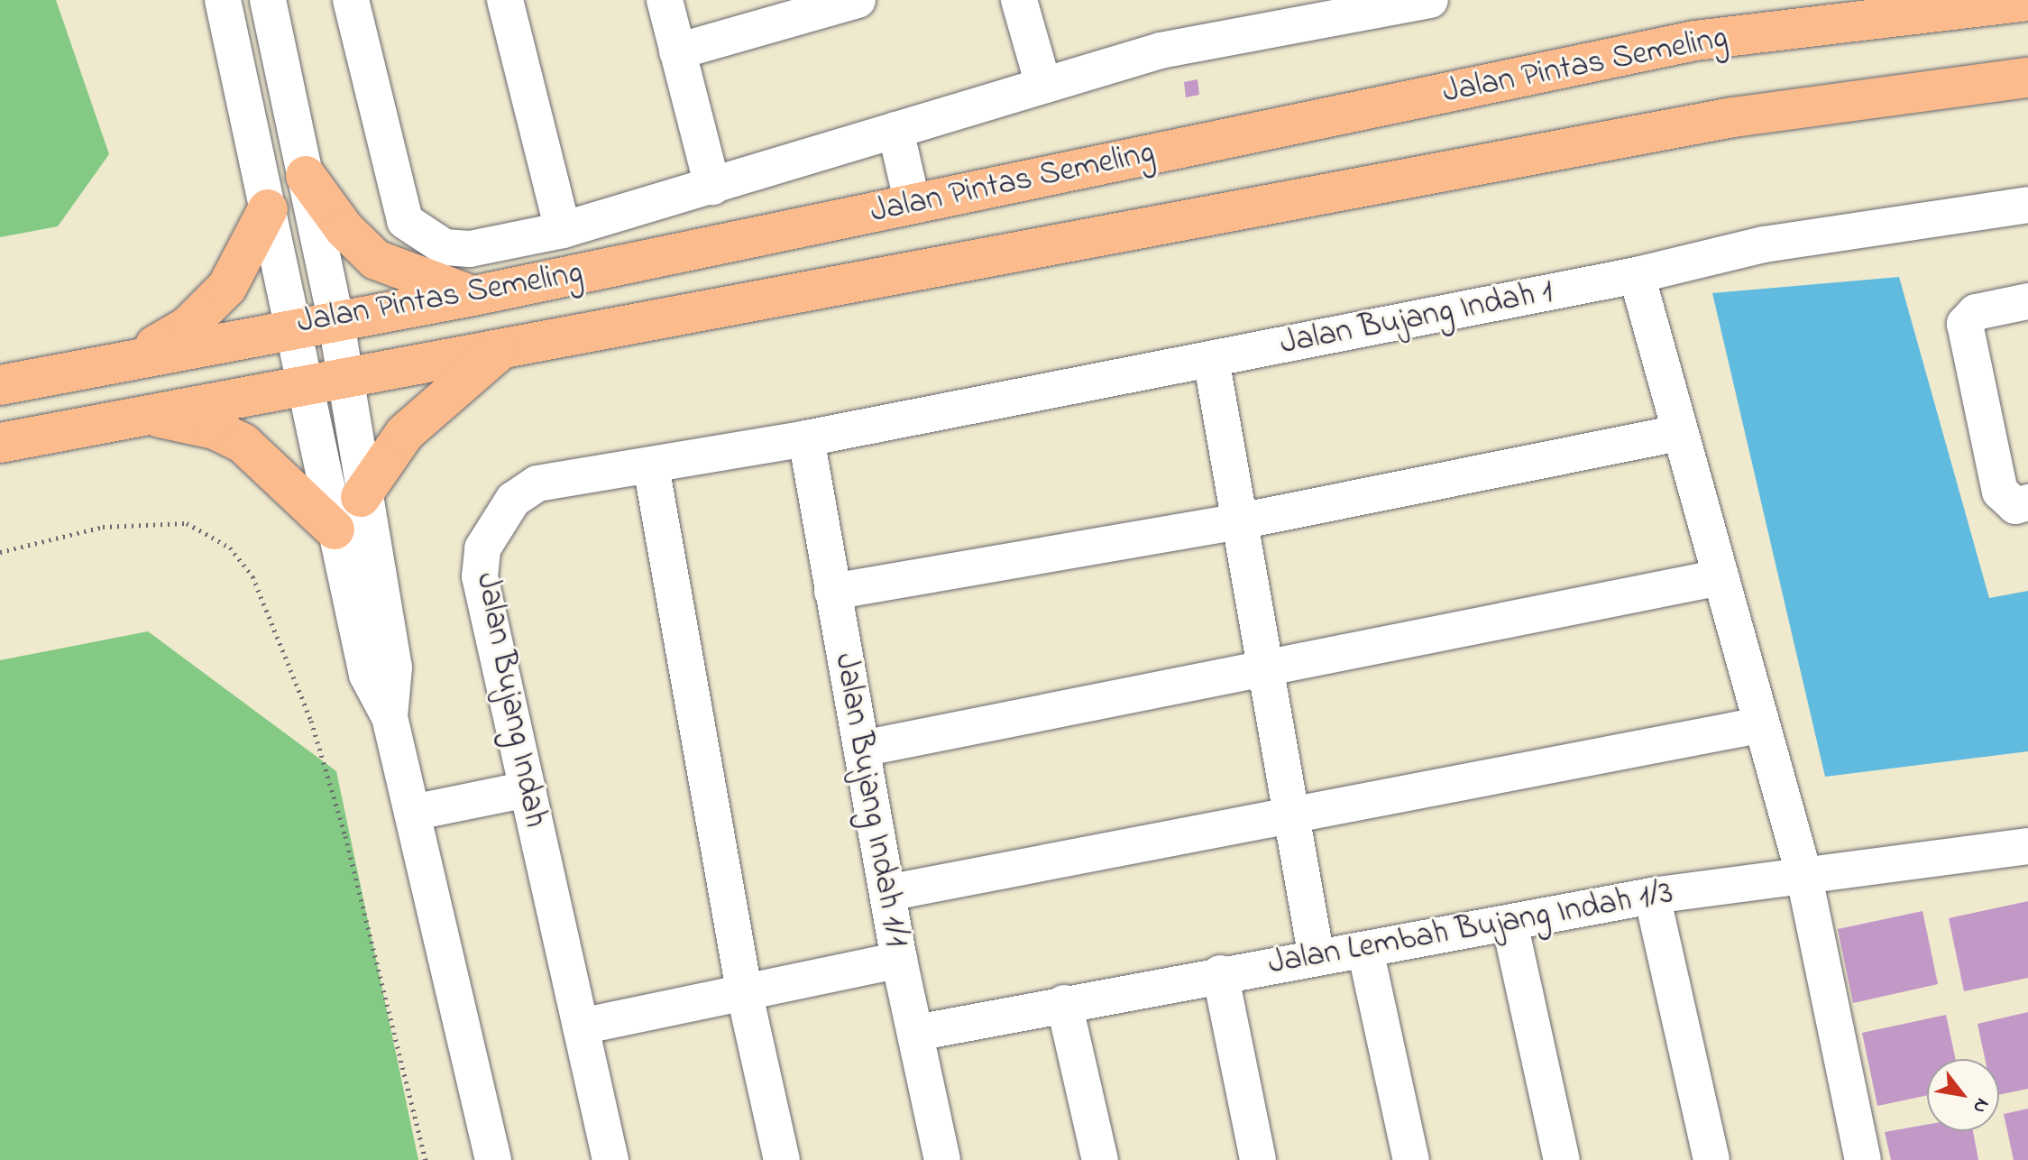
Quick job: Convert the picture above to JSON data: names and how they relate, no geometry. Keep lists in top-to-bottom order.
{
  "streets": {
    "main road": ["Jalan Pintas Semeling"],
    "street": [
      "Jalan Bujang Indah 1",
      "Jalan Bujang Indah",
      "Jalan Bujang Indah 1/1",
      "Jalan Lembah Bujang Indah 1/3"
    ]
  },
  "crossings": [
    ["Jalan Bujang Indah 1", "Jalan Bujang Indah"],
    ["Jalan Bujang Indah 1", "Jalan Bujang Indah 1/1"],
    ["Jalan Bujang Indah", "Jalan Bujang Indah 1/1"],
    ["Jalan Bujang Indah 1/1", "Jalan Lembah Bujang Indah 1/3"]
  ],
  "north": "bottom right"
}
